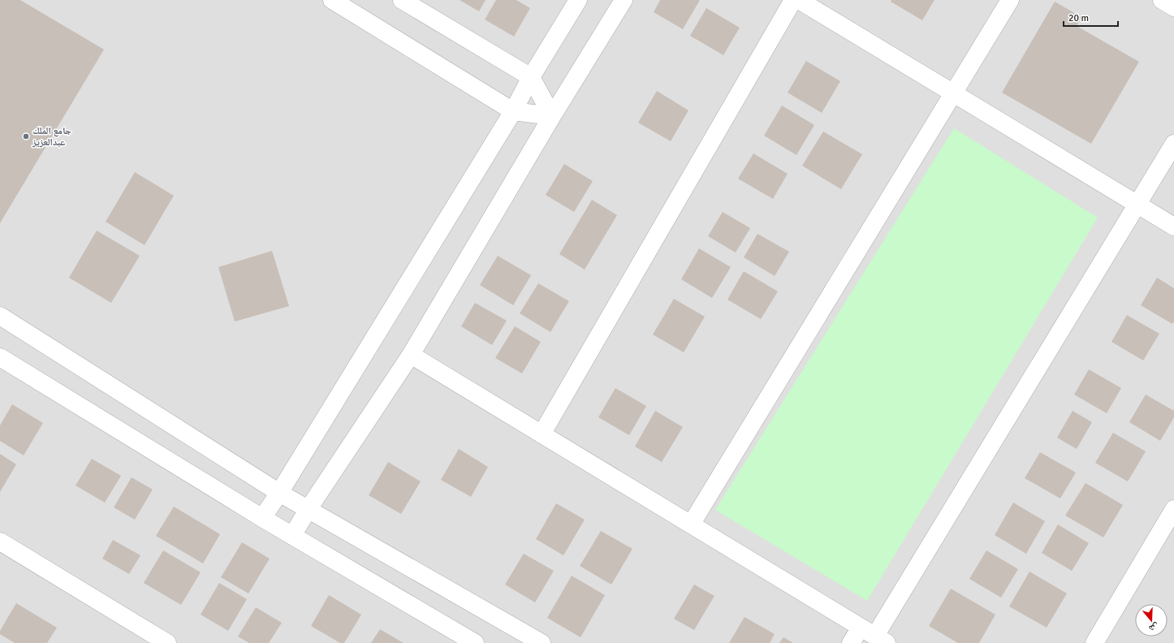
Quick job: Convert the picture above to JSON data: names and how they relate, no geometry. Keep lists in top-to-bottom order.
{
  "places": ["جامع الملك عبدالعزيز"],
  "scale_bar": "20 m",
  "north": "bottom"
}
